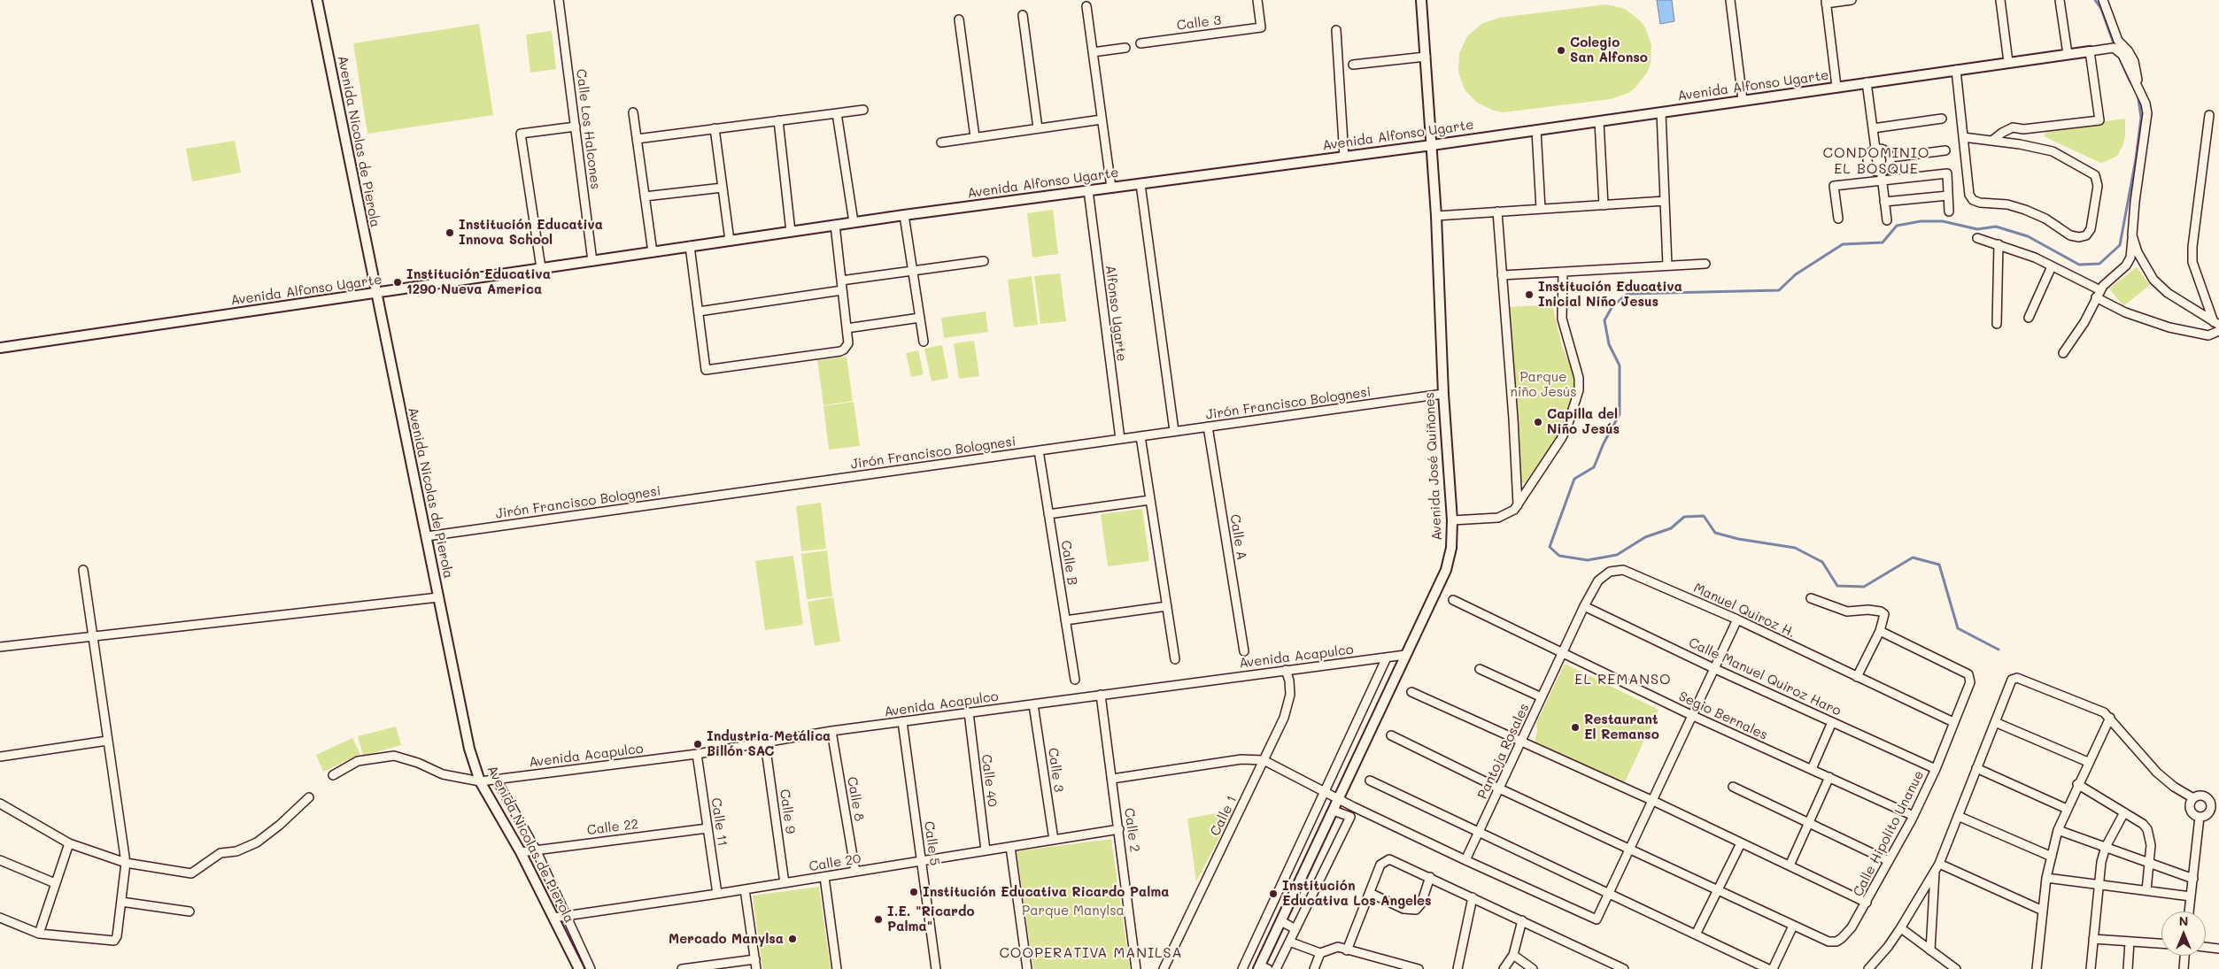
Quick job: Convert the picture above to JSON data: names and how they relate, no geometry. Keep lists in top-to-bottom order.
{
  "streets": {
    "street": [
      "Calle 3",
      "Avenida Alfonso Ugarte",
      "Calle Los Halcones",
      "Avenida Nicolas de Pierola",
      "Alfonso Ugarte",
      "Jirón Francisco Bolognesi",
      "Avenida José Quiñones",
      "Calle A",
      "Calle B",
      "Manuel Quiroz H.",
      "Avenida Acapulco",
      "Calle Manuel Quiroz Haro",
      "Segio Bernales",
      "Pantoja Rosales",
      "Calle 40",
      "Calle 8",
      "Calle 9",
      "Calle 1",
      "Calle 11",
      "Calle 22",
      "Calle 2",
      "Calle Hipolito Unanue",
      "Calle 5",
      "Calle 20"
    ]
  },
  "crossings": [
    ["Calle 3", "Avenida Acapulco"],
    ["Calle 3", "Calle 20"],
    ["Avenida Alfonso Ugarte", "Calle Los Halcones"],
    ["Avenida Alfonso Ugarte", "Avenida Nicolas de Pierola"],
    ["Avenida Alfonso Ugarte", "Alfonso Ugarte"],
    ["Avenida Alfonso Ugarte", "Avenida José Quiñones"],
    ["Avenida Nicolas de Pierola", "Jirón Francisco Bolognesi"],
    ["Avenida Nicolas de Pierola", "Avenida Acapulco"],
    ["Avenida Nicolas de Pierola", "Calle 22"],
    ["Avenida Nicolas de Pierola", "Calle 20"],
    ["Alfonso Ugarte", "Jirón Francisco Bolognesi"],
    ["Jirón Francisco Bolognesi", "Avenida José Quiñones"],
    ["Jirón Francisco Bolognesi", "Calle A"],
    ["Jirón Francisco Bolognesi", "Calle B"],
    ["Avenida José Quiñones", "Avenida Acapulco"],
    ["Manuel Quiroz H.", "Calle Manuel Quiroz Haro"],
    ["Manuel Quiroz H.", "Segio Bernales"],
    ["Manuel Quiroz H.", "Pantoja Rosales"],
    ["Manuel Quiroz H.", "Calle Hipolito Unanue"],
    ["Avenida Acapulco", "Calle 40"],
    ["Avenida Acapulco", "Calle 8"],
    ["Avenida Acapulco", "Calle 9"],
    ["Avenida Acapulco", "Calle 1"],
    ["Avenida Acapulco", "Calle 11"],
    ["Avenida Acapulco", "Calle 2"],
    ["Avenida Acapulco", "Calle 5"],
    ["Calle Manuel Quiroz Haro", "Calle Hipolito Unanue"],
    ["Segio Bernales", "Pantoja Rosales"],
    ["Segio Bernales", "Calle Hipolito Unanue"],
    ["Calle 40", "Calle 20"],
    ["Calle 8", "Calle 20"],
    ["Calle 9", "Calle 20"],
    ["Calle 11", "Calle 22"],
    ["Calle 11", "Calle 20"],
    ["Calle 2", "Calle 20"],
    ["Calle 5", "Calle 20"]
  ],
  "districts": ["CONDOMINIO EL BOSQUE", "EL REMANSO", "COOPERATIVA MANILSA"],
  "parks": ["Parque niño Jesús", "Parque Manylsa"],
  "places": [
    "Colegio San Alfonso",
    "Institución Educativa Innova School",
    "Institución Educativa 1290 Nueva America",
    "Institución Educativa Inicial Niño Jesus",
    "Capilla del Niño Jesús",
    "Restaurant El Remanso",
    "Industria Metálica Billón SAC",
    "Institución Educativa Ricardo Palma",
    "Institución Educativa Los Angeles",
    "I.E. \"Ricardo Palma\"",
    "Mercado Manylsa"
  ],
  "north": "top"
}
